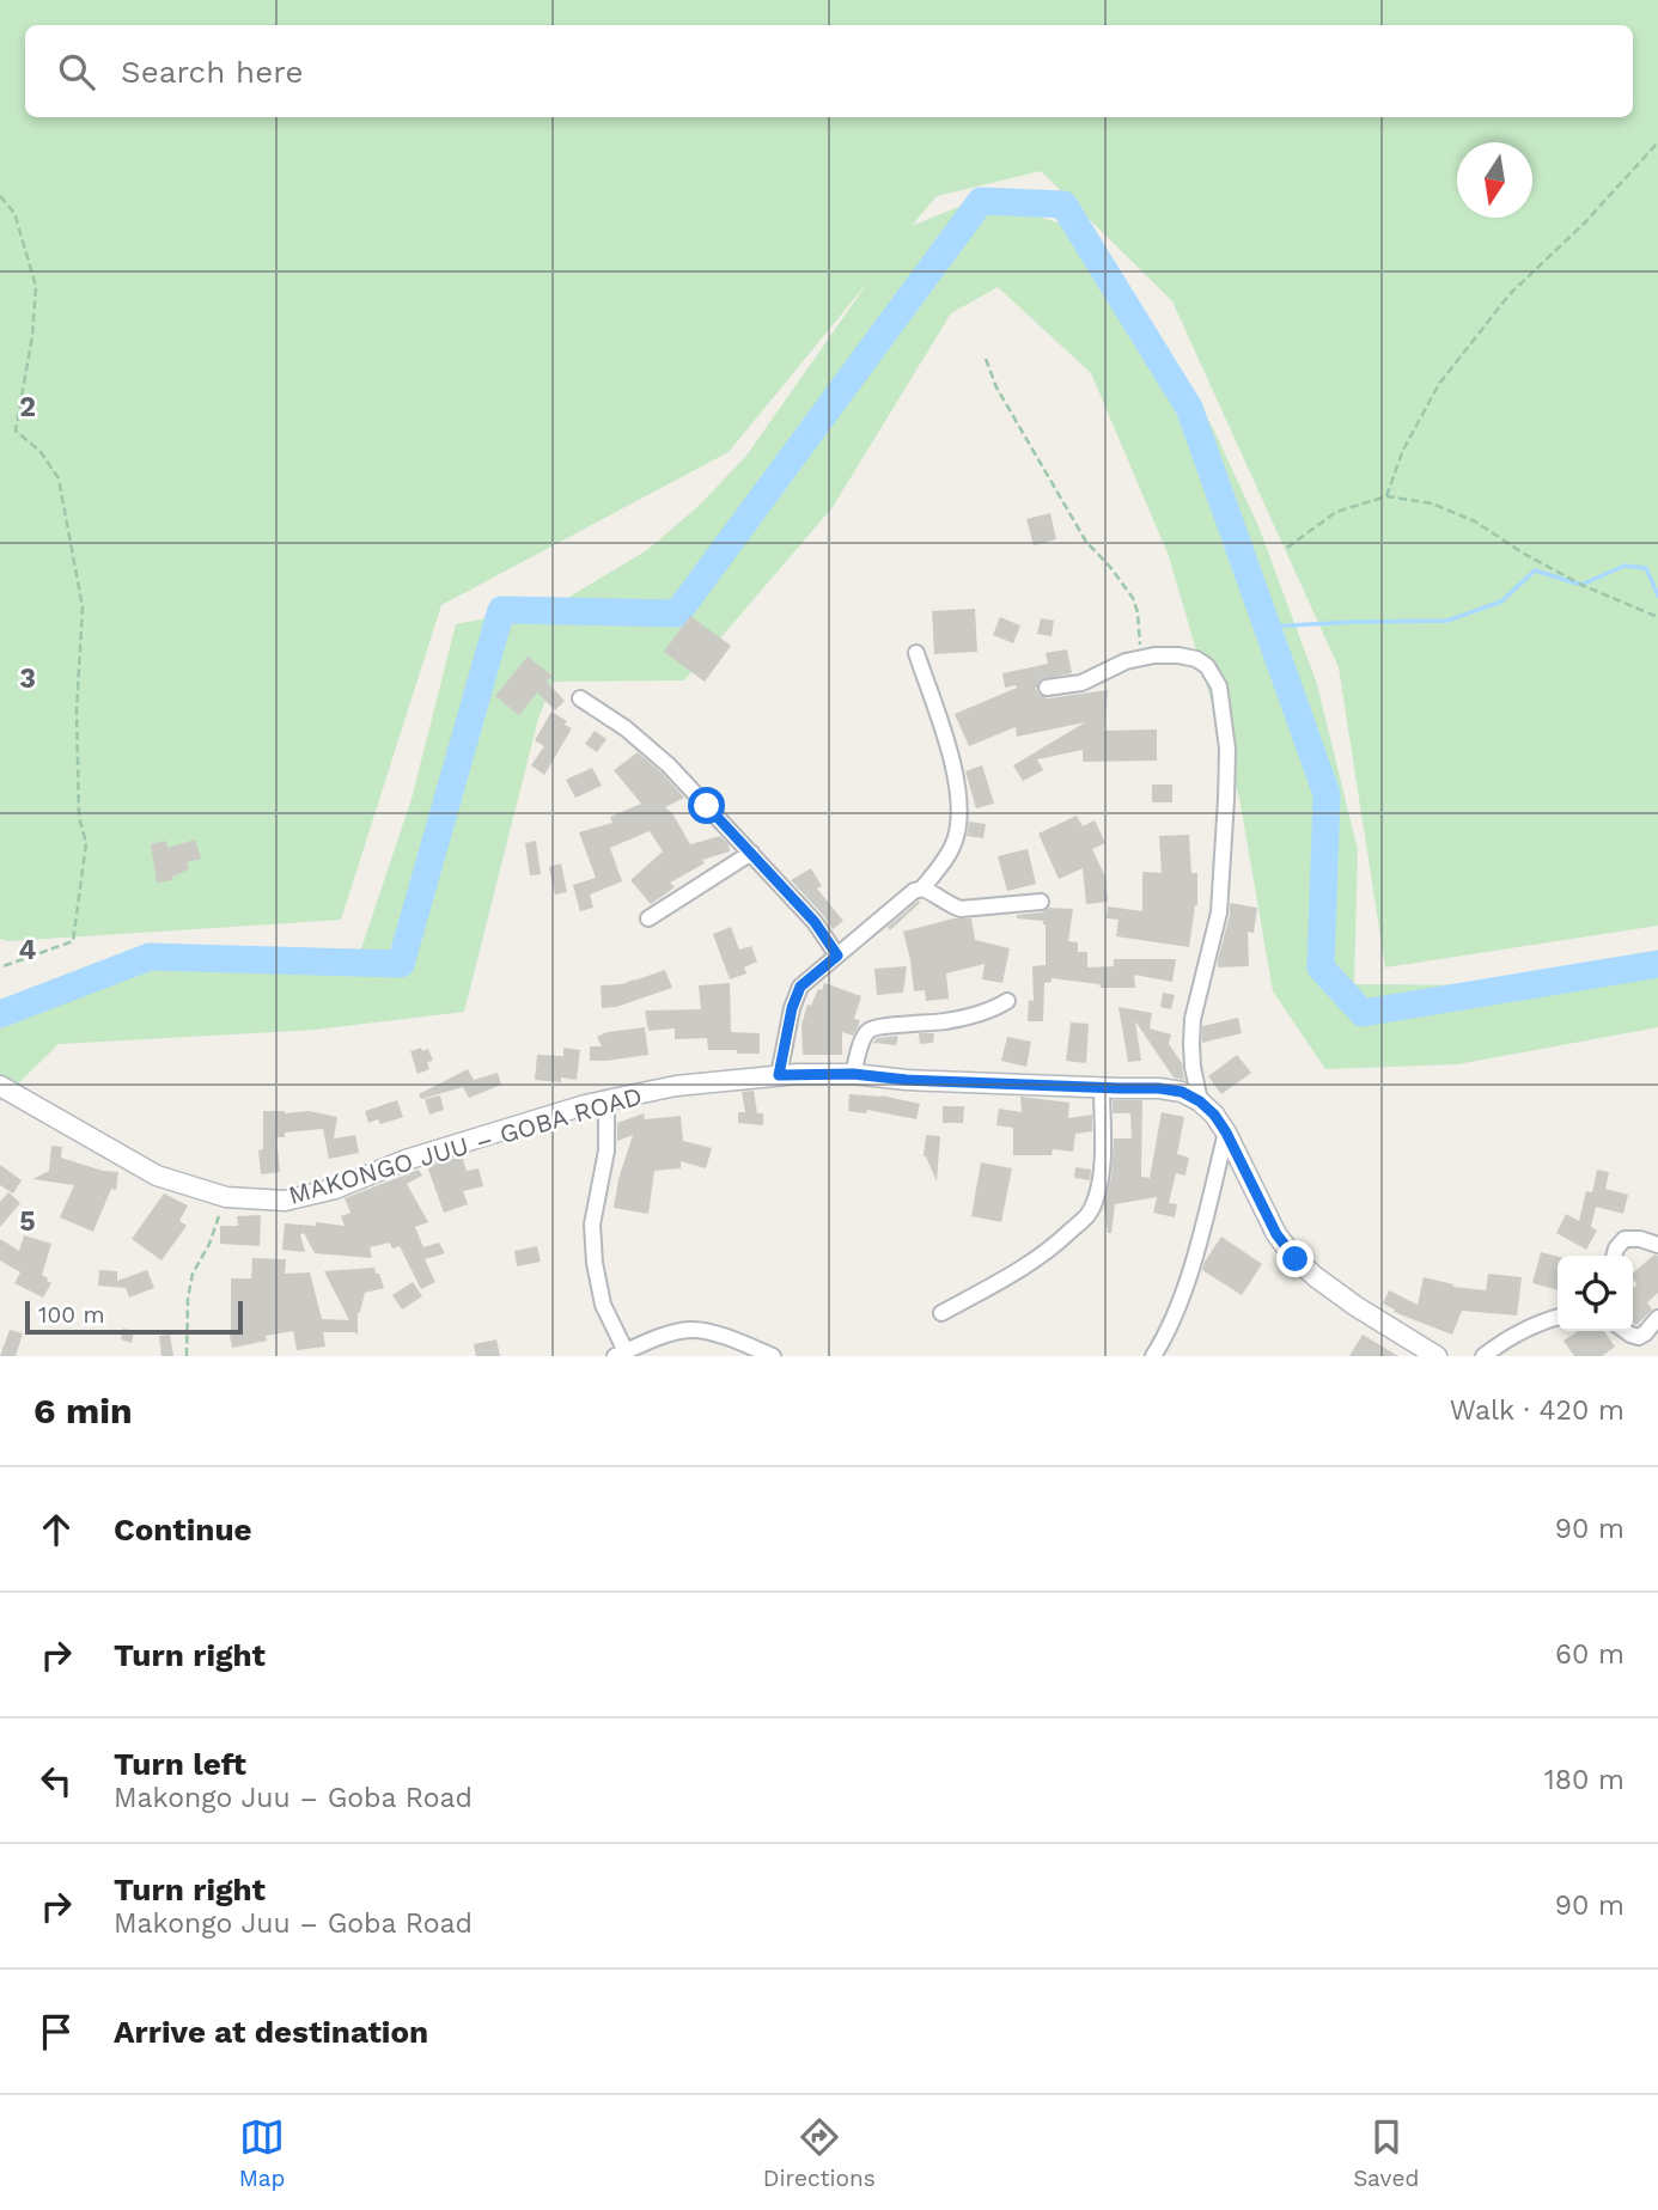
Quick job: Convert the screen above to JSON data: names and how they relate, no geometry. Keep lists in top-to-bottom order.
{
  "streets": {
    "street": ["MAKONGO JUU – GOBA ROAD"]
  },
  "scale_bar": "100 m",
  "north": "bottom",
  "page": {
    "search": "Search here",
    "scale": "100 m",
    "heading": ["6 min", "Walk · 420 m"],
    "list": [
      ["Continue", "90 m"],
      ["Turn right", "60 m"],
      ["Turn left", "Makongo Juu – Goba Road", "180 m"],
      ["Turn right", "Makongo Juu – Goba Road", "90 m"],
      "Arrive at destination"
    ],
    "nav": ["Map", "Directions", "Saved"]
  },
  "grid": {
    "rows": [
      "2",
      "3",
      "4",
      "5"
    ]
  }
}
